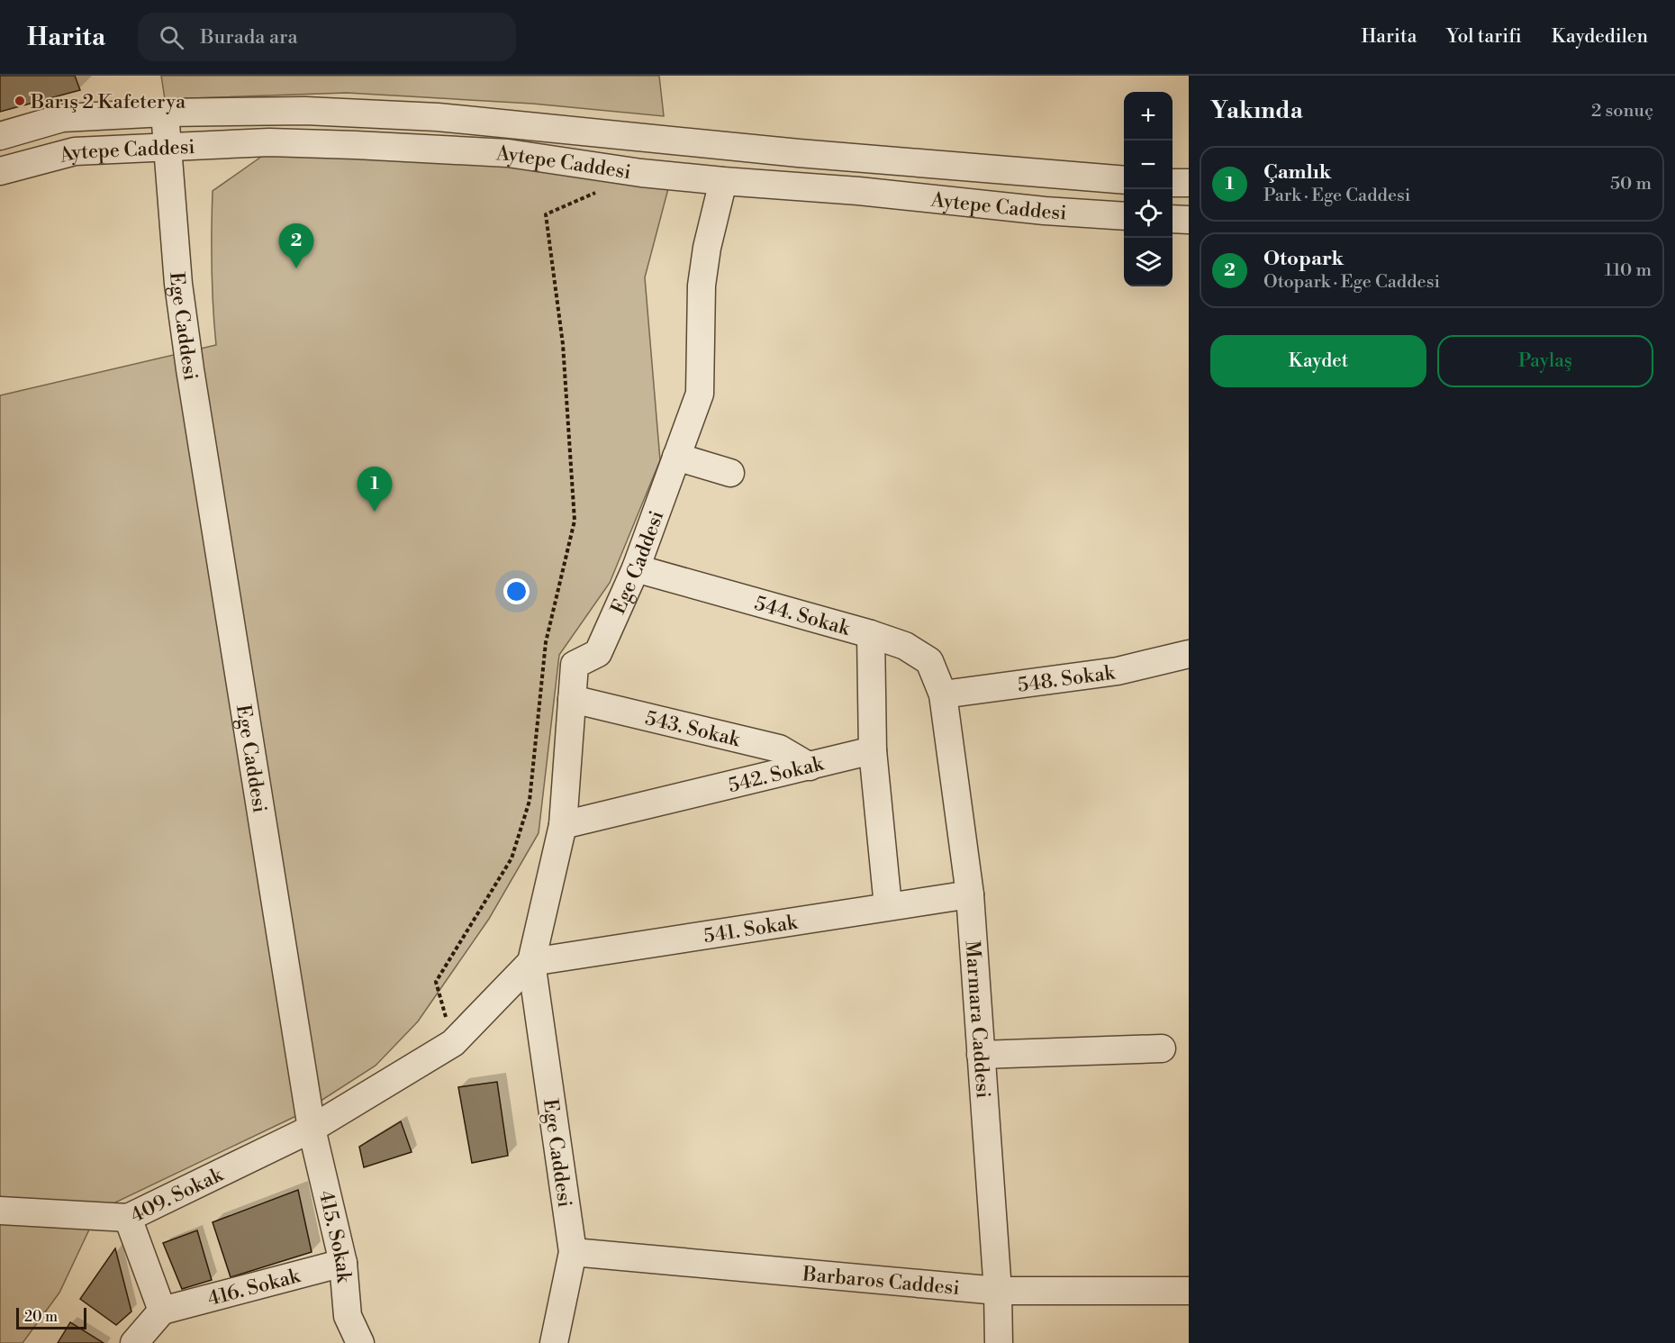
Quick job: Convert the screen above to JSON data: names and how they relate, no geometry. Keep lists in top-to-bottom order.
{
  "streets": {
    "street": [
      "Aytepe Caddesi",
      "Ege Caddesi",
      "544. Sokak",
      "548. Sokak",
      "543. Sokak",
      "542. Sokak",
      "541. Sokak",
      "Marmara Caddesi",
      "409. Sokak",
      "415. Sokak",
      "Barbaros Caddesi",
      "416. Sokak"
    ]
  },
  "crossings": [
    ["Aytepe Caddesi", "Ege Caddesi"],
    ["Ege Caddesi", "544. Sokak"],
    ["Ege Caddesi", "543. Sokak"],
    ["Ege Caddesi", "542. Sokak"],
    ["Ege Caddesi", "541. Sokak"],
    ["Ege Caddesi", "409. Sokak"],
    ["Ege Caddesi", "415. Sokak"],
    ["Ege Caddesi", "Barbaros Caddesi"],
    ["544. Sokak", "548. Sokak"],
    ["544. Sokak", "Marmara Caddesi"],
    ["548. Sokak", "Marmara Caddesi"],
    ["543. Sokak", "542. Sokak"],
    ["541. Sokak", "Marmara Caddesi"],
    ["Marmara Caddesi", "Barbaros Caddesi"],
    ["409. Sokak", "415. Sokak"],
    ["415. Sokak", "416. Sokak"]
  ],
  "places": ["Barış 2 Kafeterya"],
  "scale_bar": "20 m",
  "page": {
    "header": "Harita",
    "search": "Burada ara",
    "nav": ["Harita", "Yol tarifi", "Kaydedilen"],
    "heading": ["Yakında", "2 sonuç"],
    "map_buttons": ["+", "−"],
    "list": [
      {
        "mark": "1",
        "name": "Çamlık",
        "note": "Park · Ege Caddesi",
        "value": "50 m"
      },
      {
        "mark": "2",
        "name": "Otopark",
        "note": "Otopark · Ege Caddesi",
        "value": "110 m"
      }
    ],
    "pins": ["2", "1"],
    "buttons": ["Kaydet", "Paylaş"],
    "scale": "20 m"
  }
}
